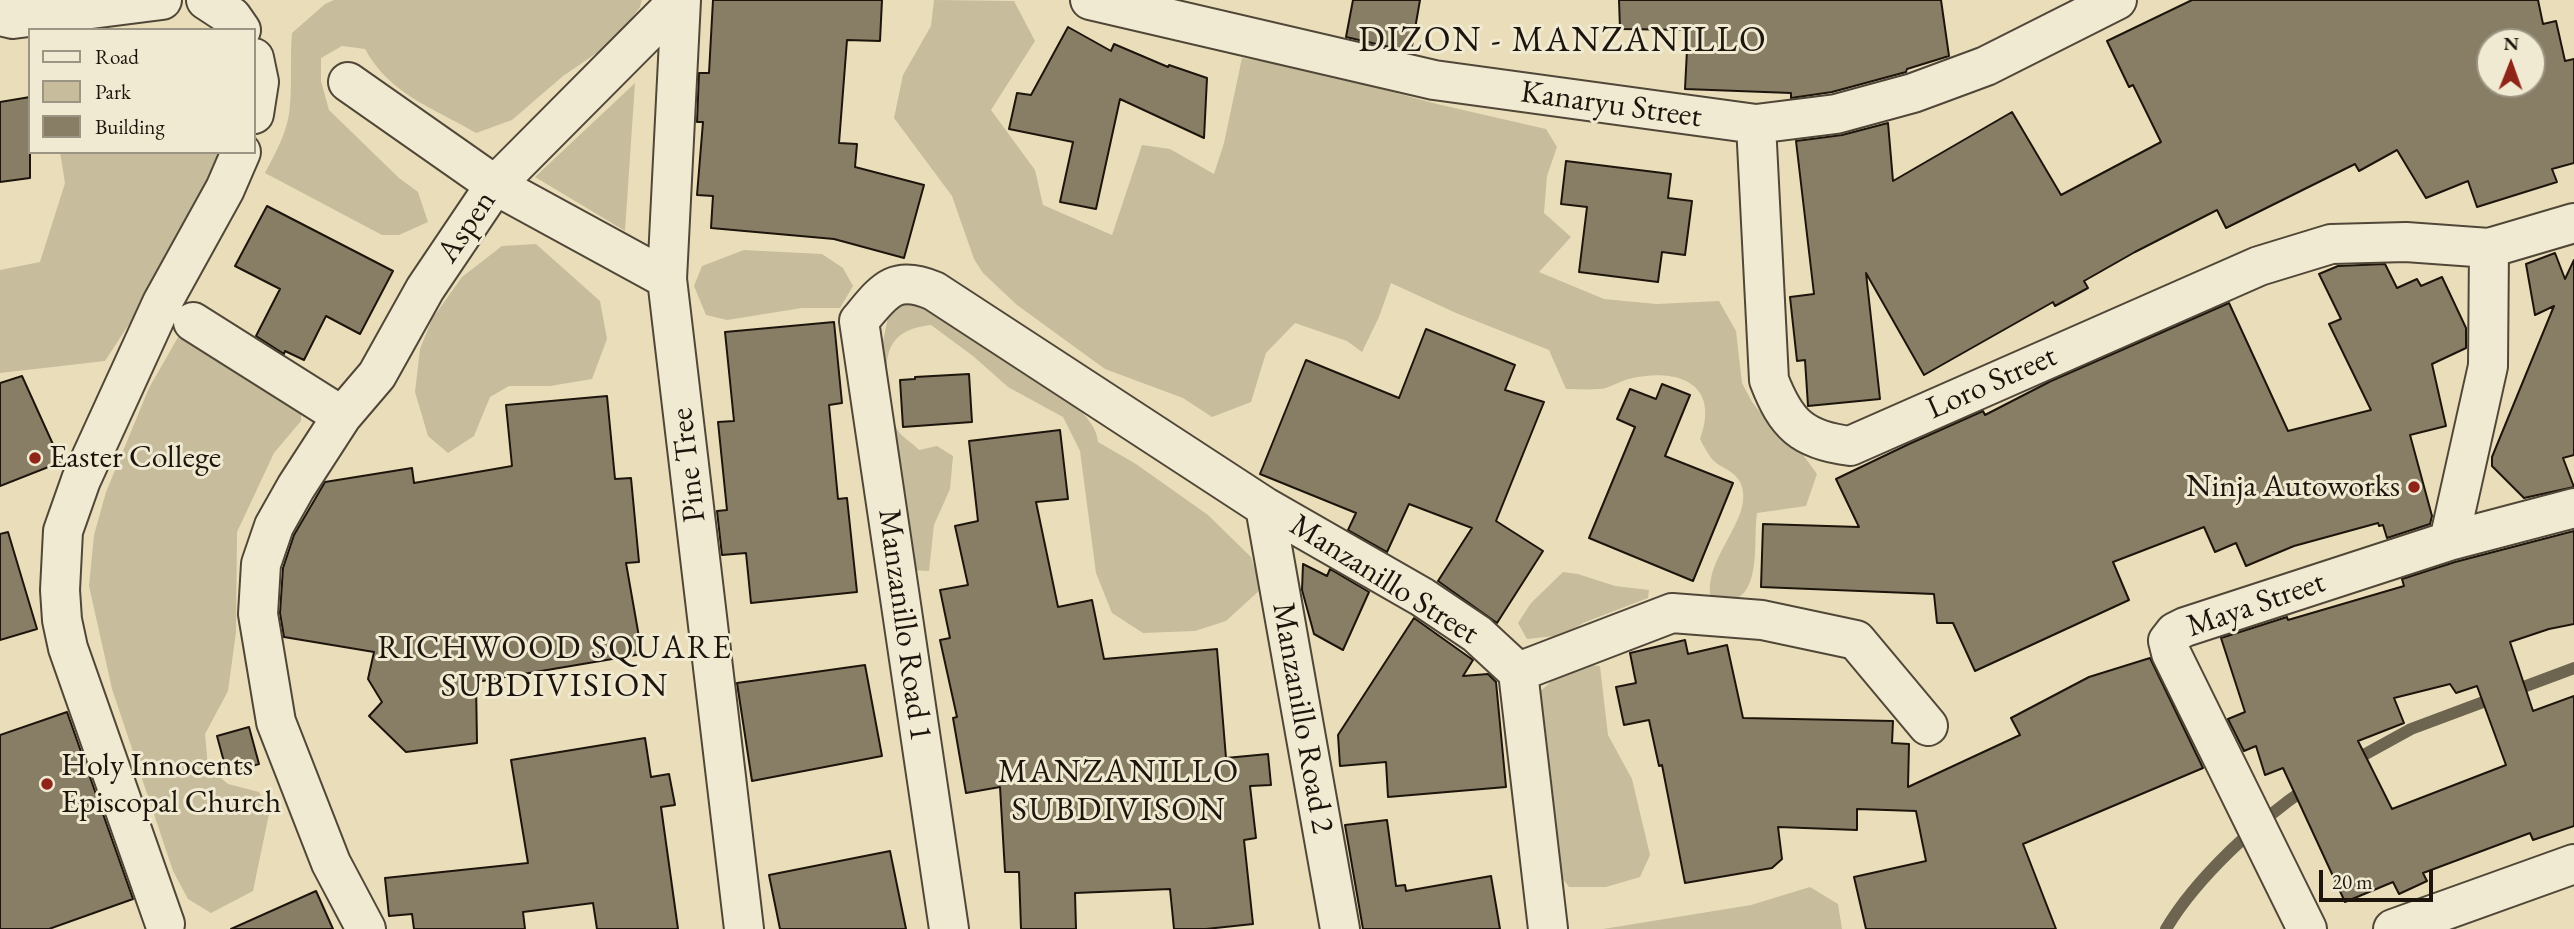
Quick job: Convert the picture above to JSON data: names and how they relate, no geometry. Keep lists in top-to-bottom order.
{
  "streets": {
    "street": [
      "Kanaryu Street",
      "Aspen",
      "Loro Street",
      "Pine Tree",
      "Manzanillo Street",
      "Maya Street",
      "Manzanillo Road 1",
      "Manzanillo Road 2"
    ]
  },
  "crossings": [
    ["Kanaryu Street", "Loro Street"],
    ["Aspen", "Pine Tree"],
    ["Manzanillo Street", "Manzanillo Road 1"],
    ["Manzanillo Street", "Manzanillo Road 2"]
  ],
  "districts": ["DIZON - MANZANILLO", "RICHWOOD SQUARE SUBDIVISION", "MANZANILLO SUBDIVISON"],
  "places": ["Easter College", "Ninja Autoworks", "Holy Innocents Episcopal Church"],
  "legend": ["Road", "Park", "Building"],
  "scale_bar": "20 m",
  "north": "top"
}
